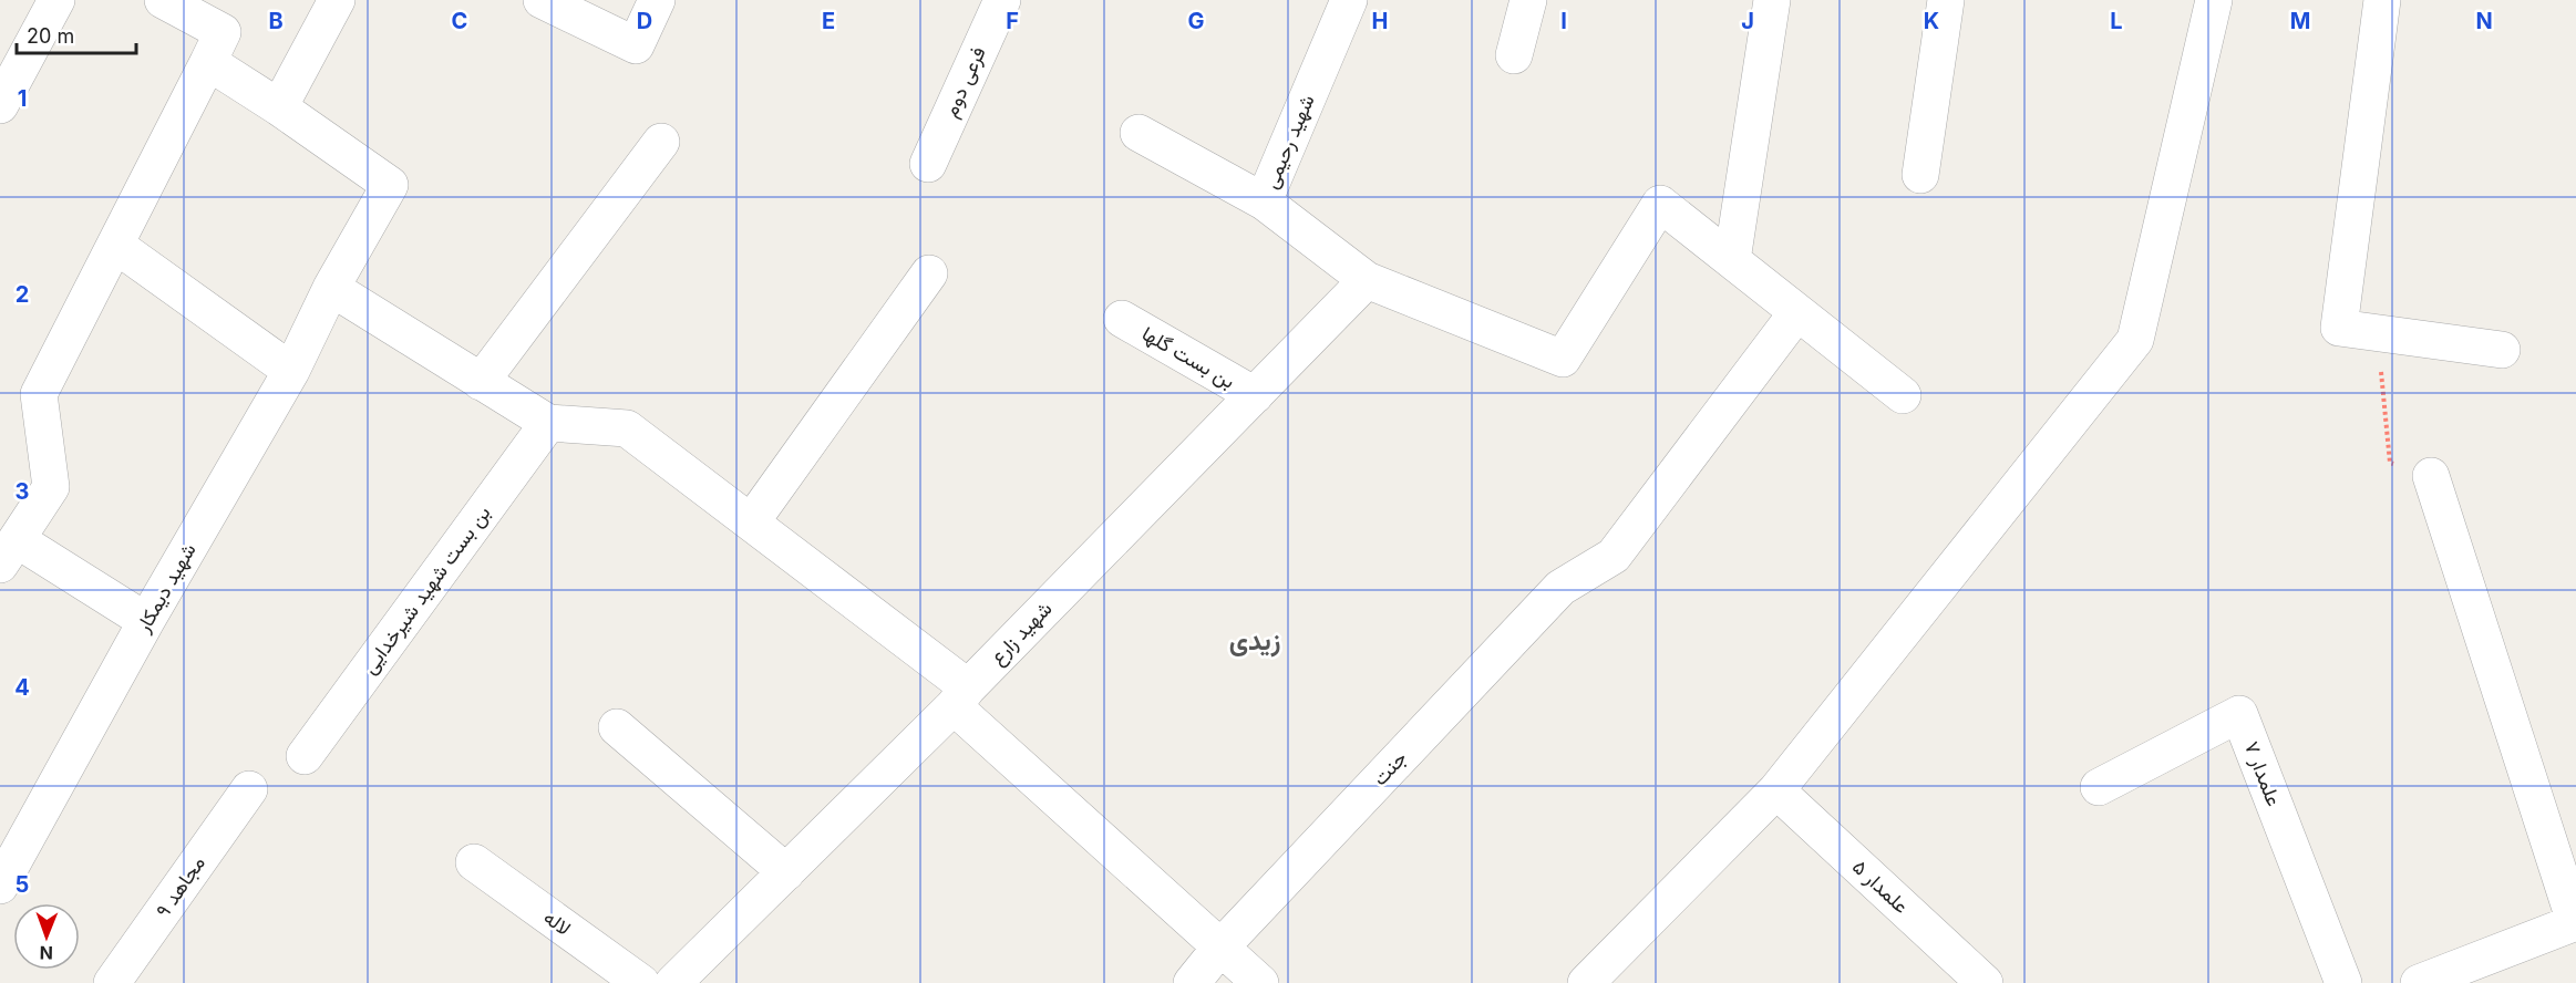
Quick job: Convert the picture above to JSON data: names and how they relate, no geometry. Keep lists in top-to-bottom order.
{
  "streets": {
    "street": [
      "فرعی دوم",
      "شهید رحیمی",
      "بن بست گلها",
      "شهید دیمکار",
      "بن بست شهید شیرخدایی",
      "شهید زارع",
      "جنت",
      "علمدار ۷",
      "مجاهد ۹",
      "علمدار ۵",
      "لاله"
    ]
  },
  "crossings": [
    ["شهید رحیمی", "شهید زارع"],
    ["بن بست گلها", "شهید زارع"]
  ],
  "districts": ["زیدی"],
  "scale_bar": "20 m",
  "north": "bottom",
  "grid": {
    "columns": [
      "B",
      "C",
      "D",
      "E",
      "F",
      "G",
      "H",
      "I",
      "J",
      "K",
      "L",
      "M",
      "N"
    ],
    "rows": [
      "1",
      "2",
      "3",
      "4",
      "5"
    ]
  }
}
